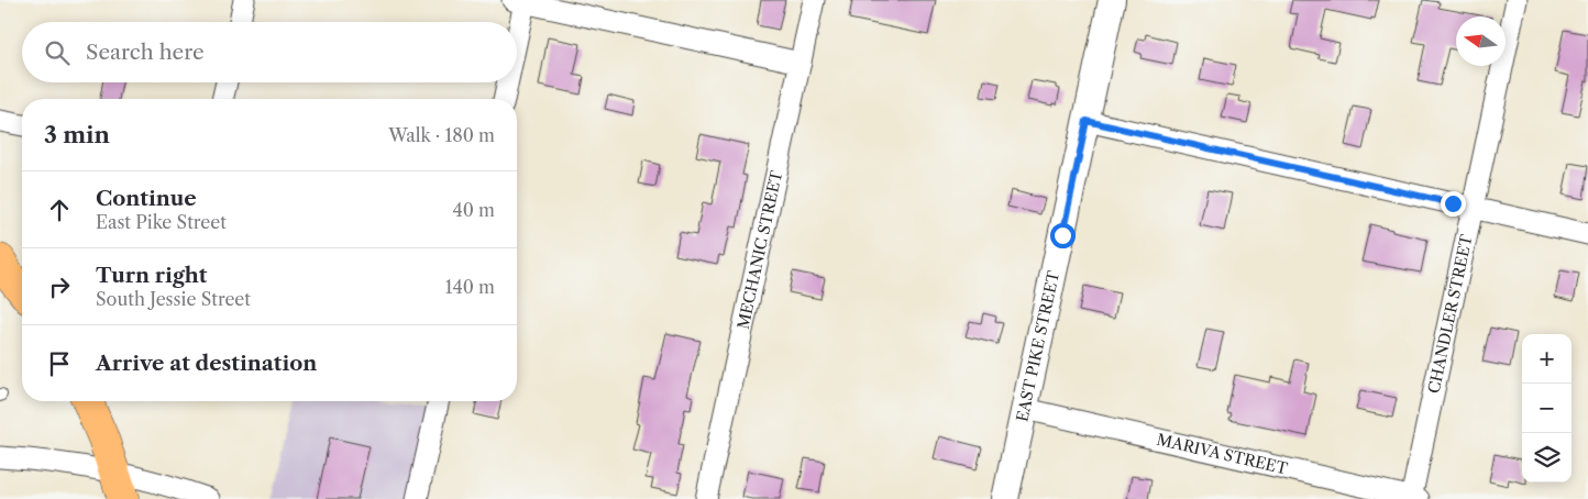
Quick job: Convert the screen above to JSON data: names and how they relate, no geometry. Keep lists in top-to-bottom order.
{
  "streets": {
    "street": [
      "MECHANIC STREET",
      "CHANDLER STREET",
      "EAST PIKE STREET",
      "MARIVA STREET"
    ]
  },
  "crossings": [
    ["CHANDLER STREET", "MARIVA STREET"],
    ["EAST PIKE STREET", "MARIVA STREET"]
  ],
  "north": "left",
  "page": {
    "search": "Search here",
    "heading": ["3 min", "Walk · 180 m"],
    "list": [
      ["Continue", "East Pike Street", "40 m"],
      ["Turn right", "South Jessie Street", "140 m"],
      "Arrive at destination"
    ],
    "map_buttons": ["+", "−"]
  }
}
